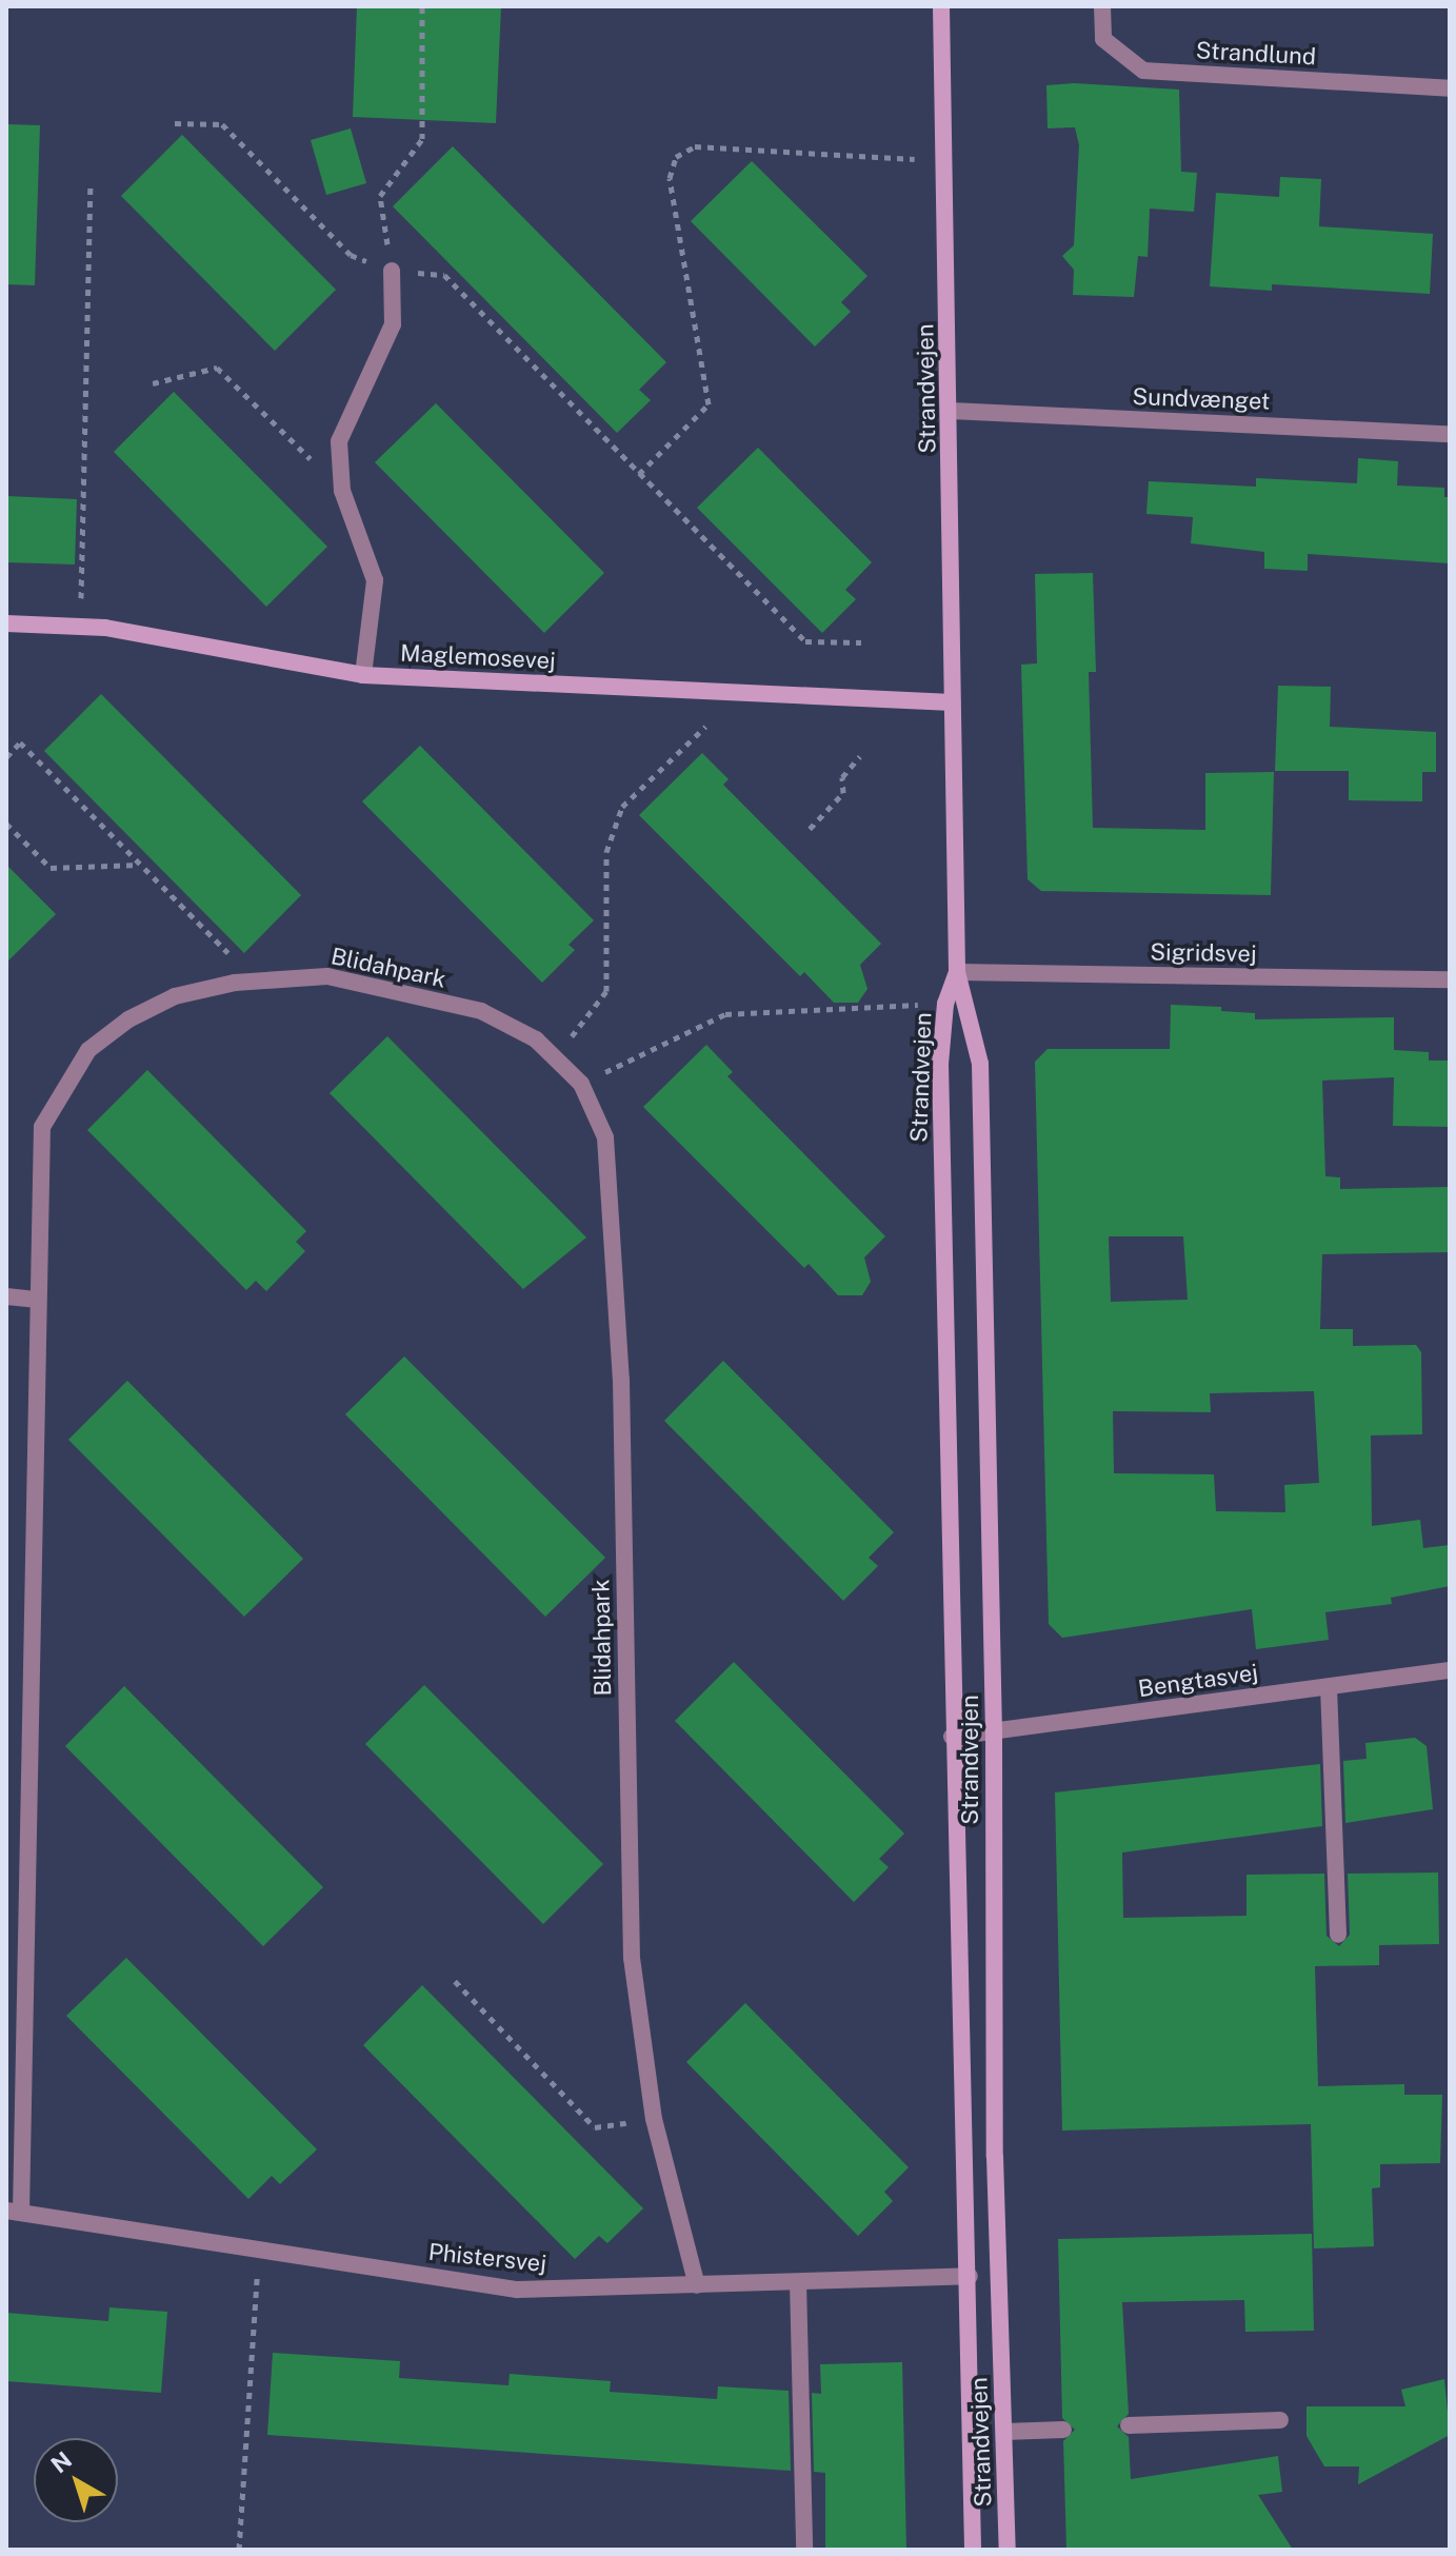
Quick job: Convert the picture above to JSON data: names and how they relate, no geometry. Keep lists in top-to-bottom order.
{
  "streets": {
    "main road": ["Strandvejen", "Maglemosevej"],
    "street": [
      "Strandlund",
      "Sundvænget",
      "Sigridsvej",
      "Blidahpark",
      "Bengtasvej",
      "Phistersvej"
    ]
  },
  "crossings": [
    ["Strandvejen", "Sundvænget"],
    ["Strandvejen", "Maglemosevej"],
    ["Strandvejen", "Sigridsvej"],
    ["Strandvejen", "Bengtasvej"],
    ["Strandvejen", "Phistersvej"],
    ["Blidahpark", "Phistersvej"]
  ],
  "north": "top left"
}
